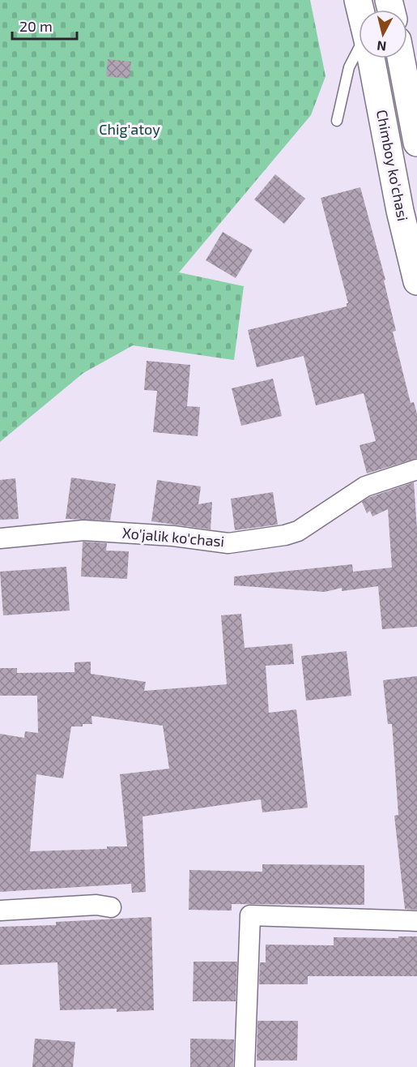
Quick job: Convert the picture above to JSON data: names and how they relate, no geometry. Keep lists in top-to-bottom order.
{
  "streets": {
    "main road": ["Chimboy ko'chasi"],
    "street": ["Xo'jalik ko'chasi"]
  },
  "parks": ["Chig'atoy"],
  "scale_bar": "20 m",
  "north": "bottom"
}
